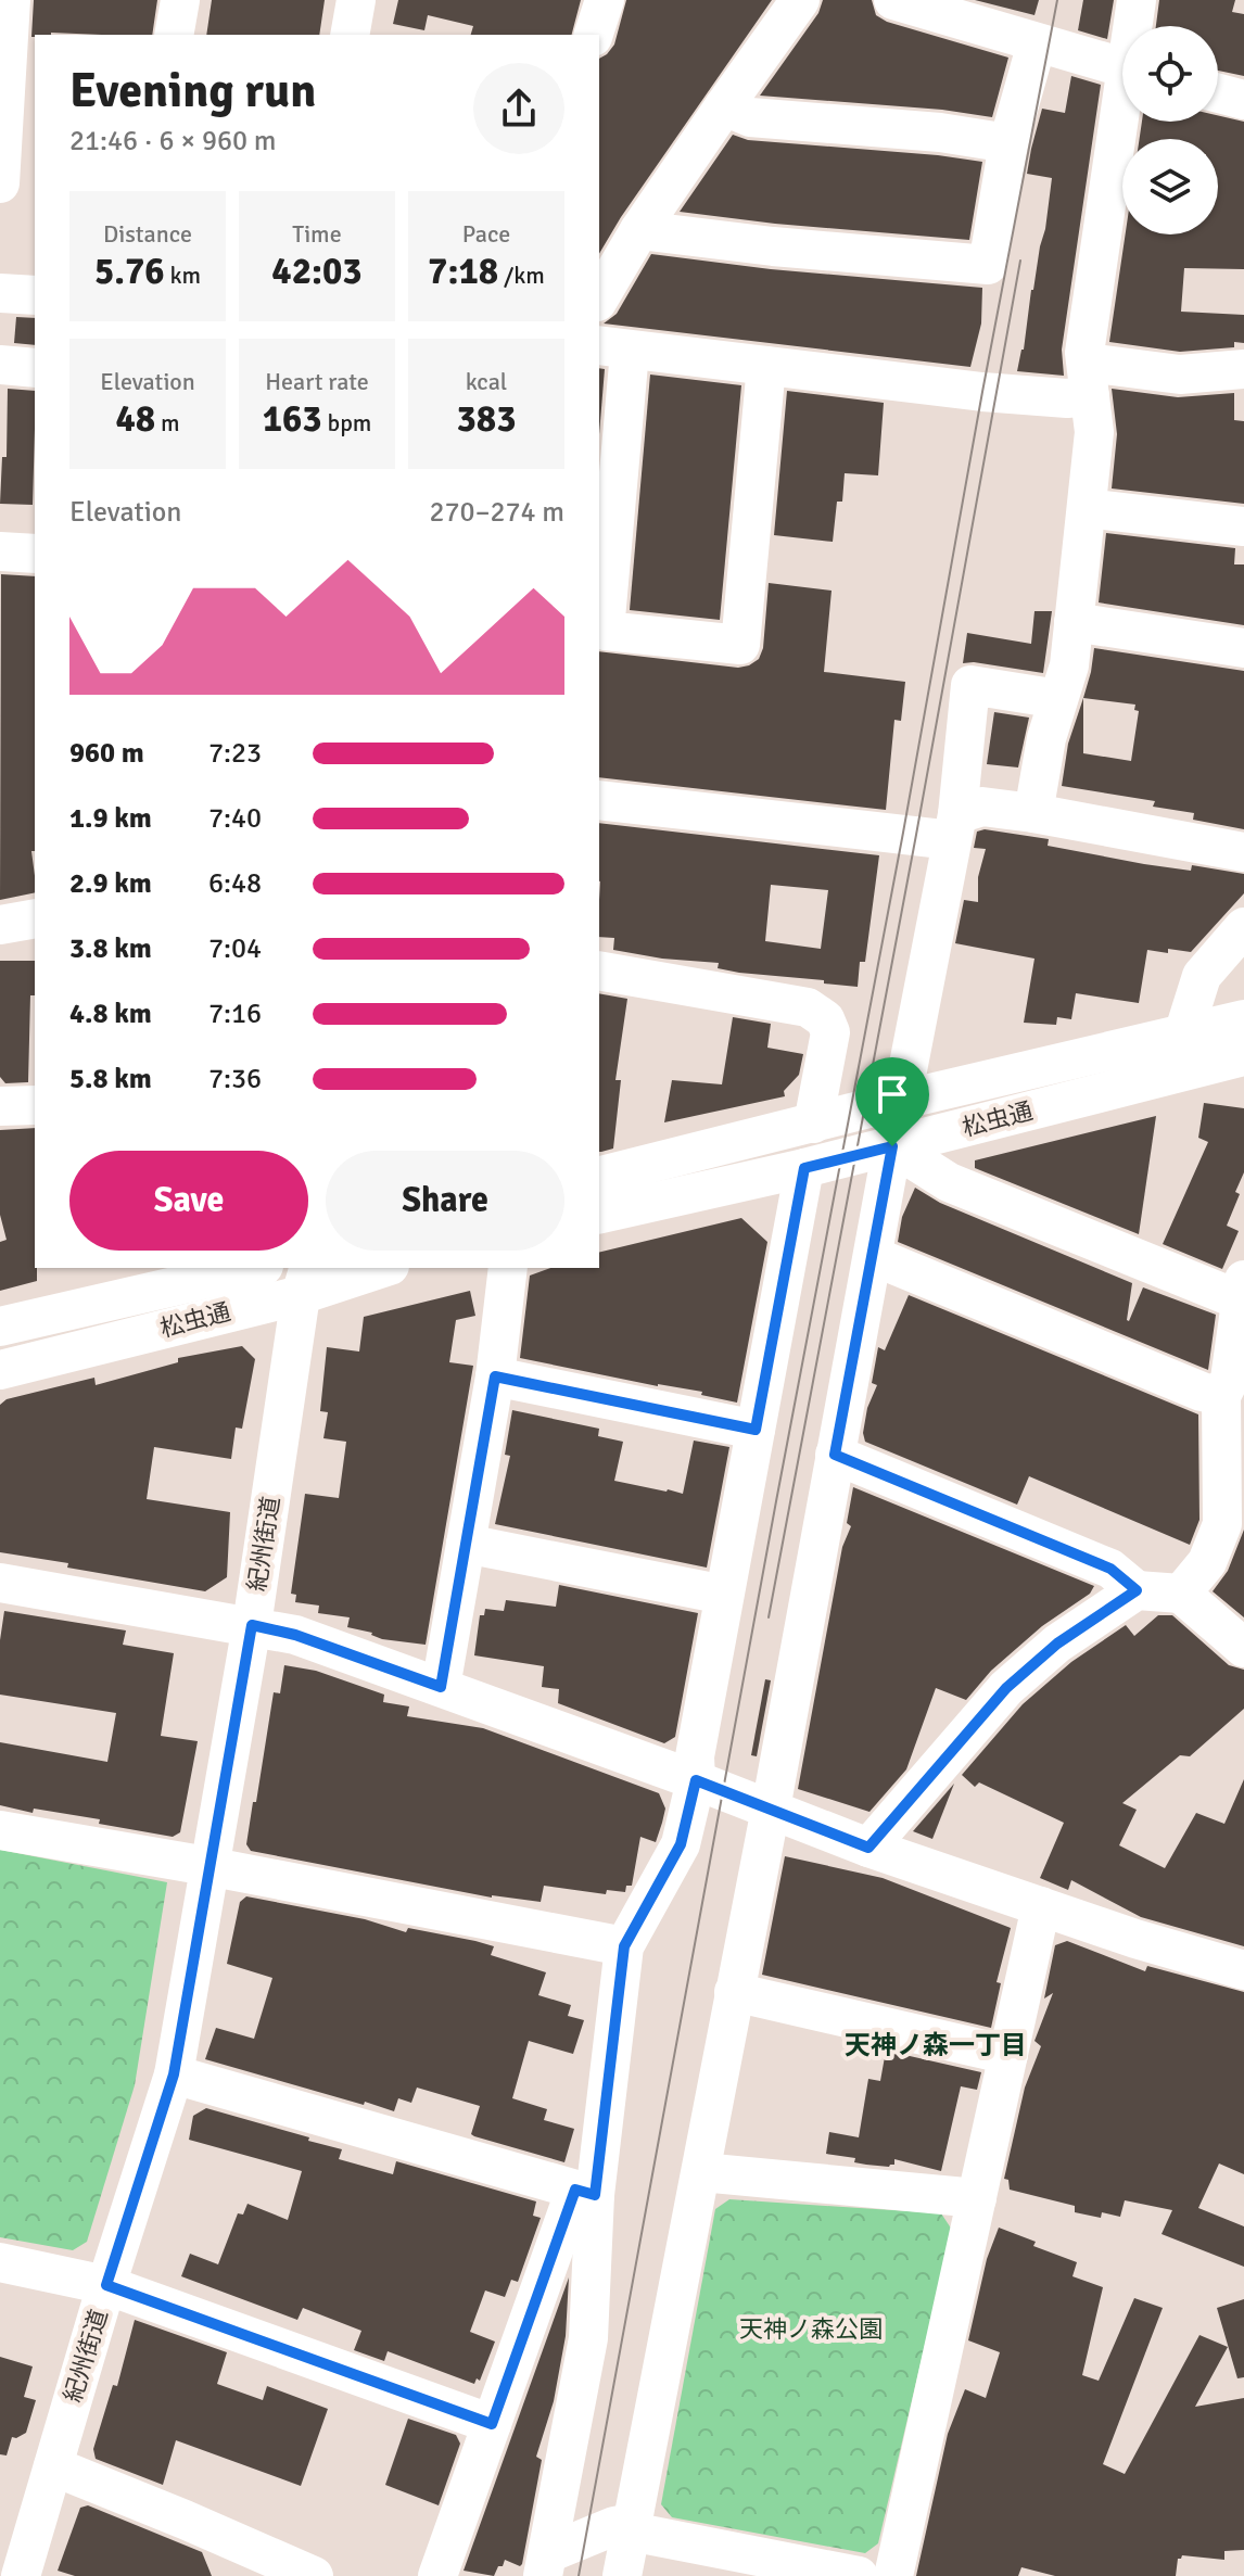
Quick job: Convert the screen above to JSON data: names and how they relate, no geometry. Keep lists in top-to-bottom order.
{
  "streets": {
    "street": ["松虫通", "紀州街道"]
  },
  "crossings": [
    ["松虫通", "紀州街道"]
  ],
  "districts": ["天神ノ森一丁目"],
  "parks": ["天神ノ森公園"],
  "page": {
    "heading": ["Evening run", "21:46 · 6 × 960 m"],
    "stats": [
      ["Distance", "5.76 km"],
      ["Time", "42:03"],
      ["Pace", "7:18 /km"],
      ["Elevation", "48 m"],
      ["Heart rate", "163 bpm"],
      ["kcal", "383"]
    ],
    "chart": ["Elevation", "270–274 m"],
    "list": [
      {
        "name": "960 m",
        "note": "7:23"
      },
      {
        "name": "1.9 km",
        "note": "7:40"
      },
      {
        "name": "2.9 km",
        "note": "6:48"
      },
      {
        "name": "3.8 km",
        "note": "7:04"
      },
      {
        "name": "4.8 km",
        "note": "7:16"
      },
      {
        "name": "5.8 km",
        "note": "7:36"
      }
    ],
    "buttons": ["Save", "Share"]
  }
}
